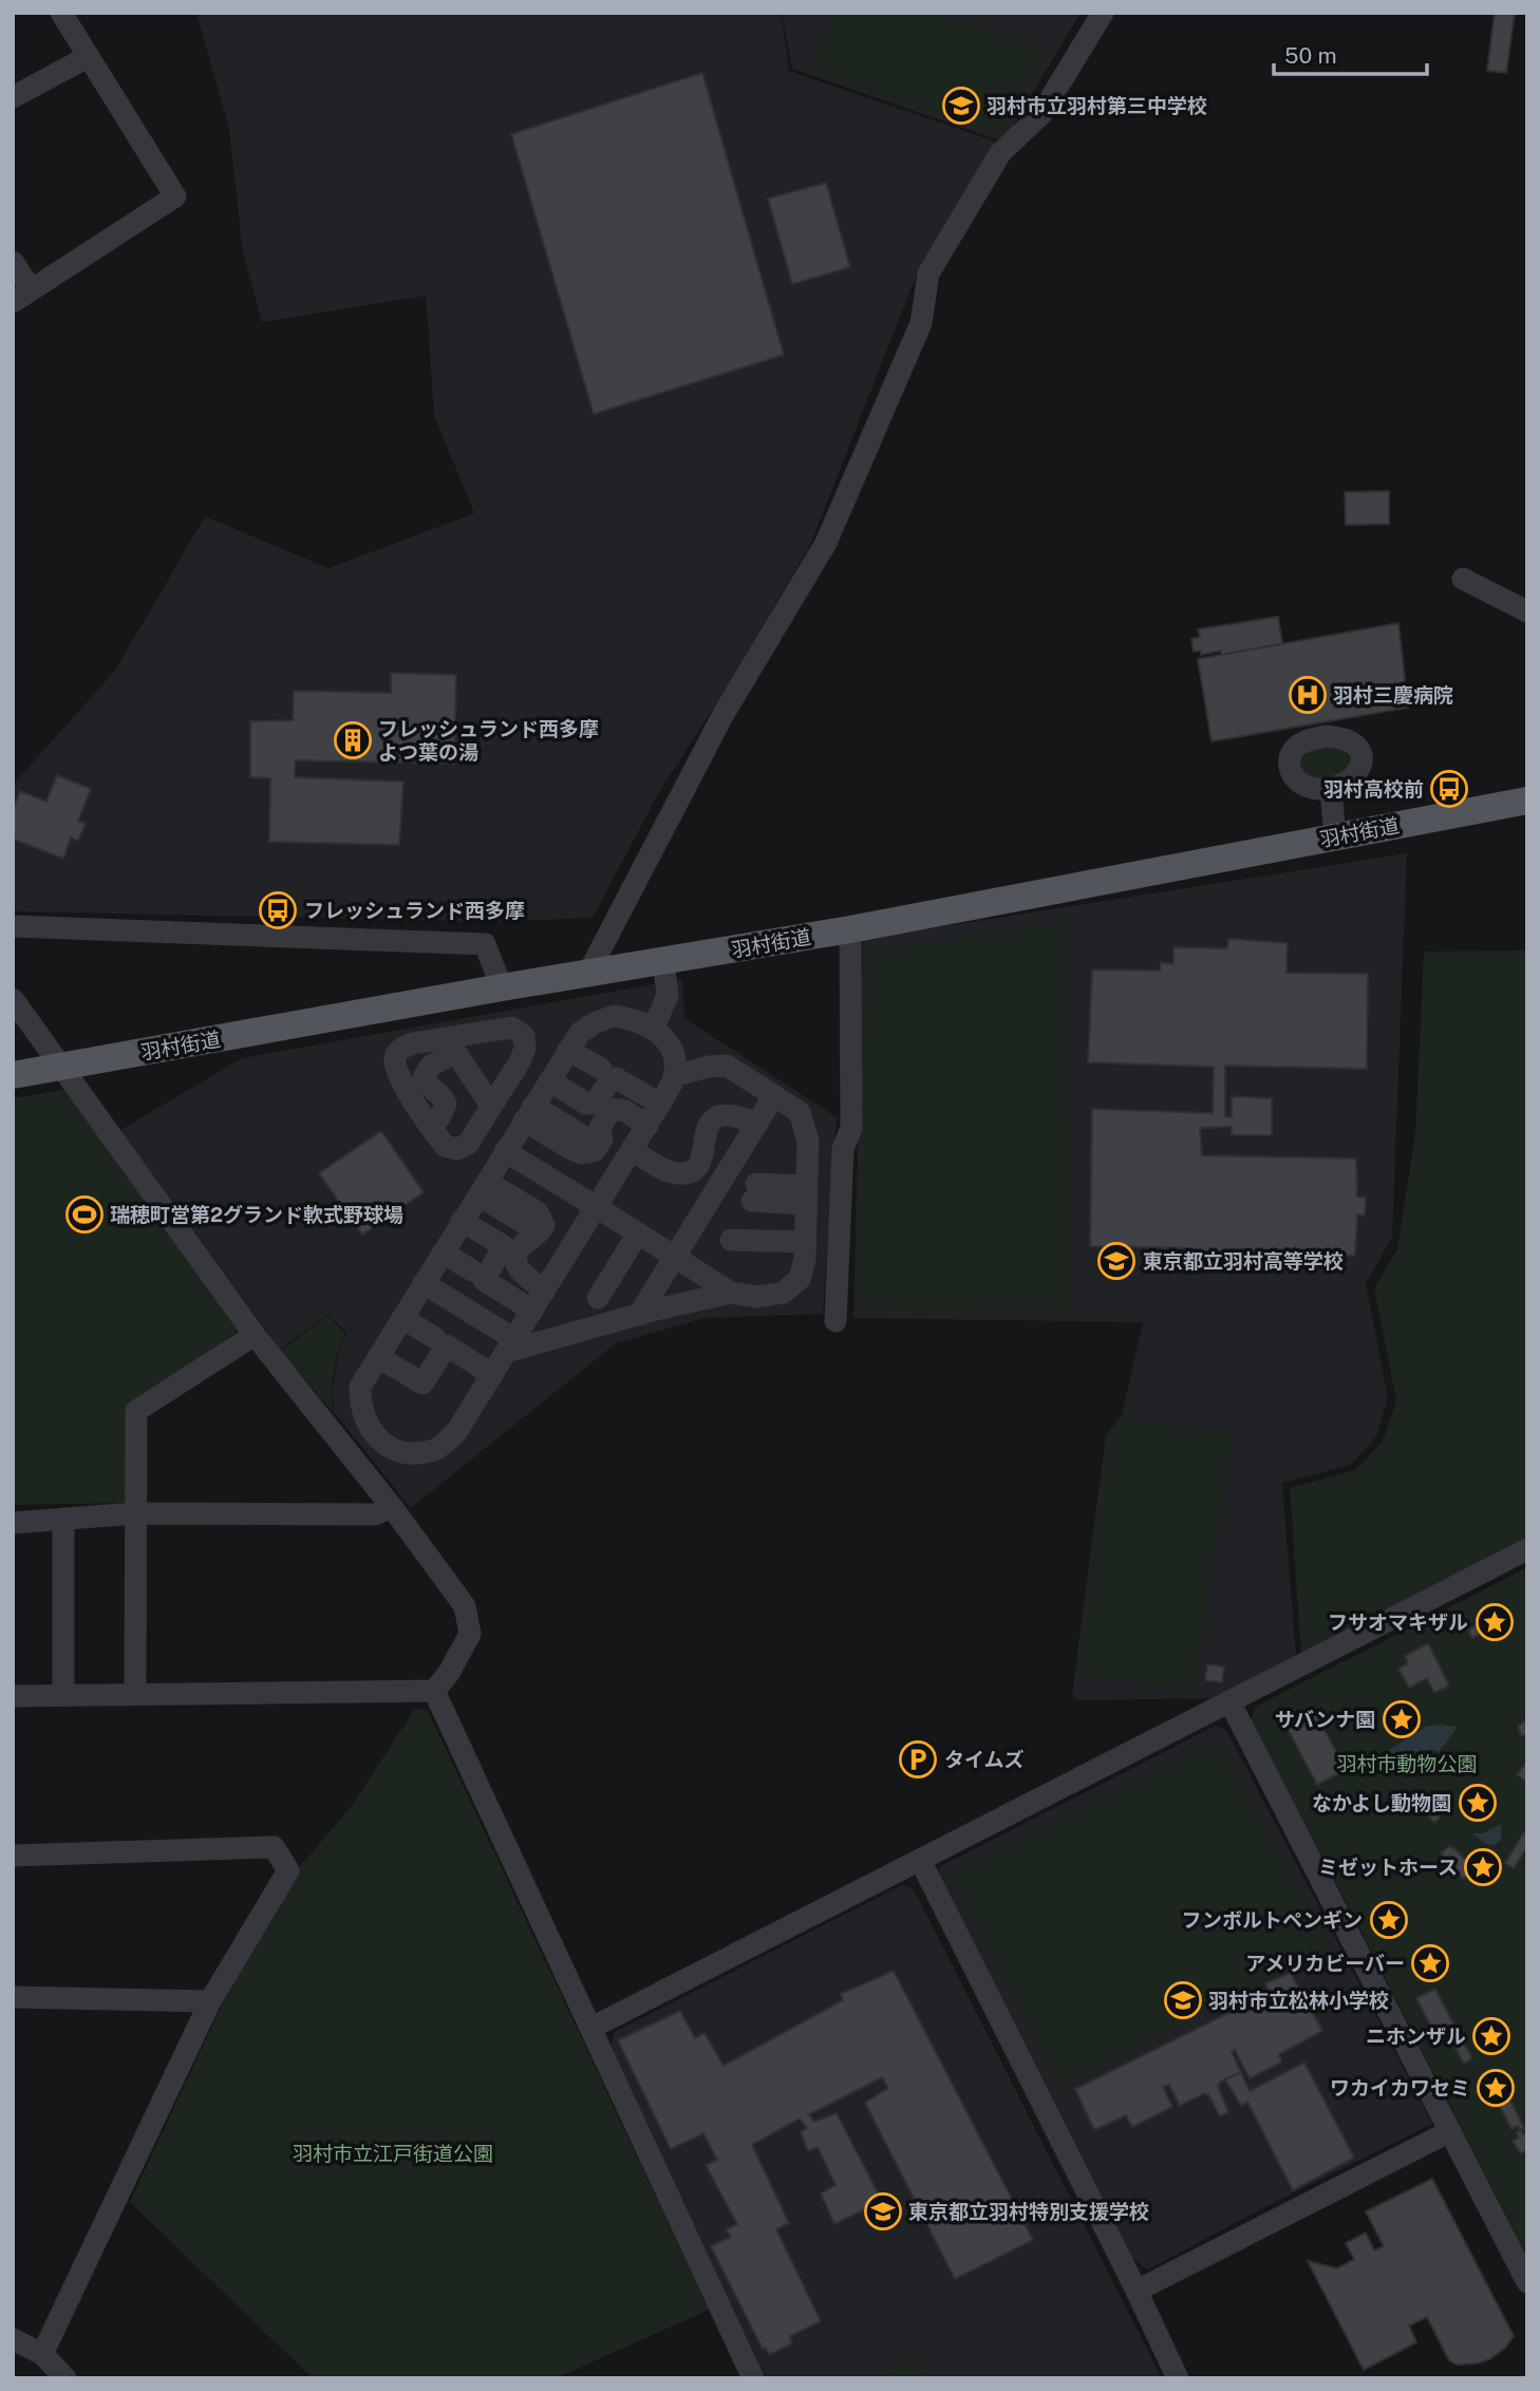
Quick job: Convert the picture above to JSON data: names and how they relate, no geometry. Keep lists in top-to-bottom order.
{
  "streets": {
    "main road": ["羽村街道"]
  },
  "parks": ["羽村市動物公園", "羽村市立江戸街道公園"],
  "places": {
    "school or university": [
      "羽村市立羽村第三中学校",
      "東京都立羽村高等学校",
      "羽村市立松林小学校",
      "東京都立羽村特別支援学校"
    ],
    "hospital": ["羽村三慶病院"],
    "building": ["フレッシュランド西多摩 よつ葉の湯"],
    "bus stop": ["羽村高校前", "フレッシュランド西多摩"],
    "sports": ["瑞穂町営第2グランド軟式野球場"],
    "place": [
      "フサオマキザル",
      "サバンナ園",
      "なかよし動物園",
      "ミゼットホース",
      "フンボルトペンギン",
      "アメリカビーバー",
      "ニホンザル",
      "ワカイカワセミ"
    ],
    "parking": ["タイムズ"]
  },
  "scale_bar": "50 m"
}
